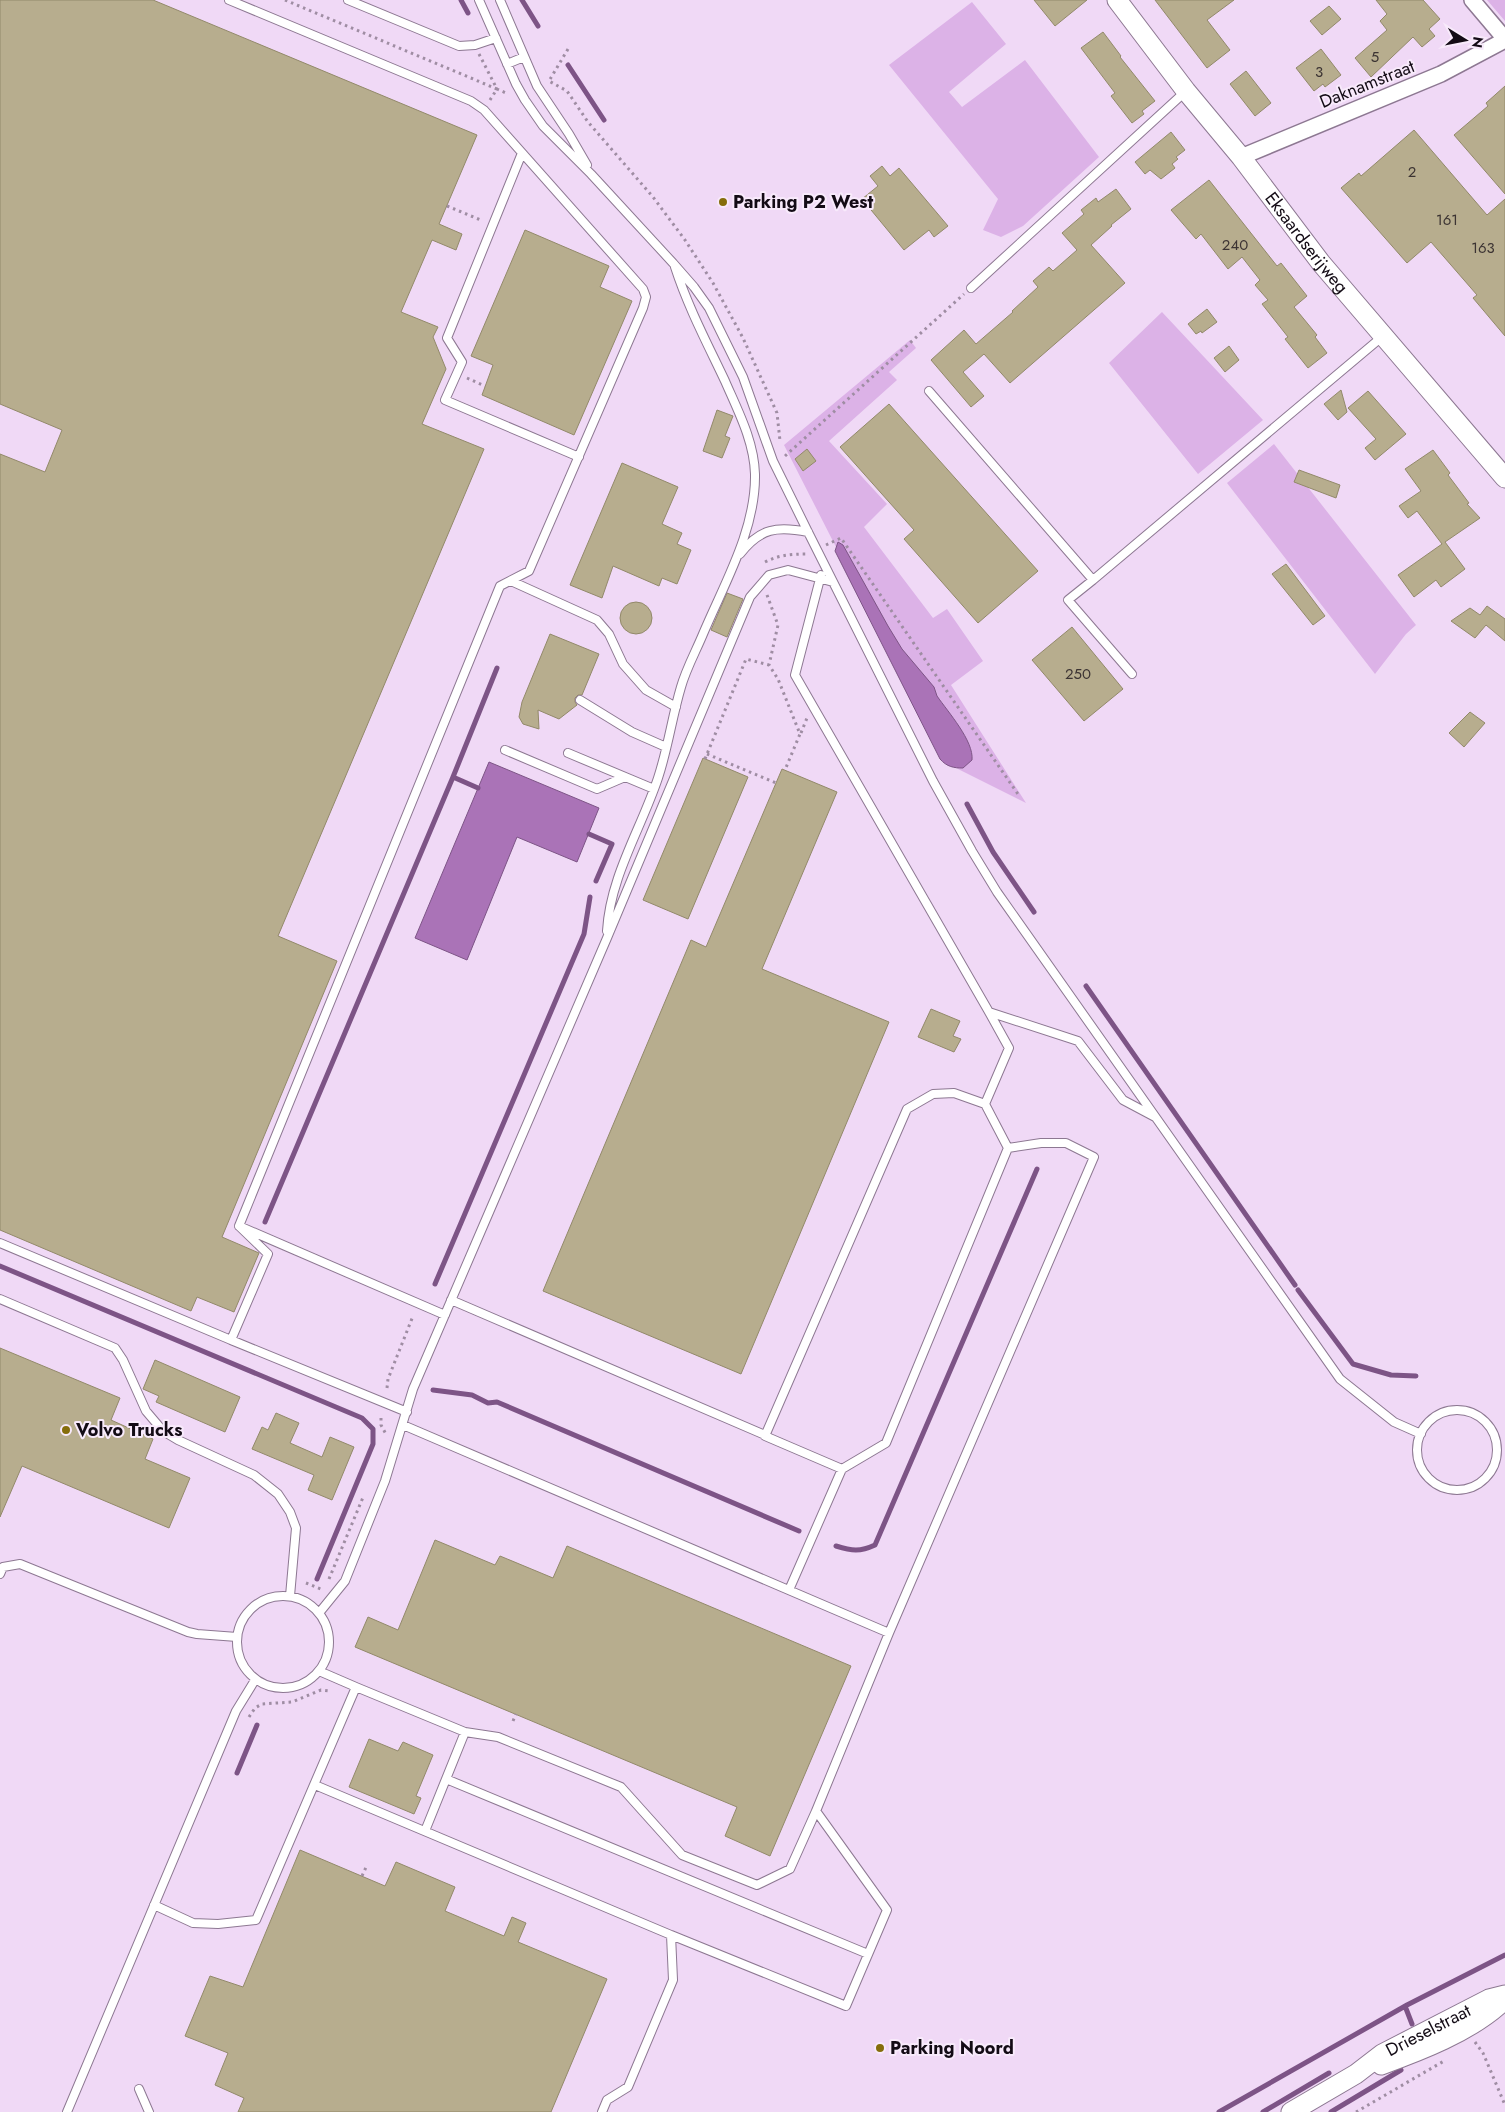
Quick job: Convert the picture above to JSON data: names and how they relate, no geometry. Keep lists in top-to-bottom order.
{
  "streets": {
    "street": ["Daknamstraat", "Eksaardserijweg", "Drieselstraat"]
  },
  "crossings": [
    ["Daknamstraat", "Eksaardserijweg"]
  ],
  "places": ["Parking P2 West", "Volvo Trucks", "Parking Noord"],
  "house_numbers": [
    "5",
    "3",
    "2",
    "161",
    "240",
    "163",
    "250"
  ],
  "north": "right"
}
